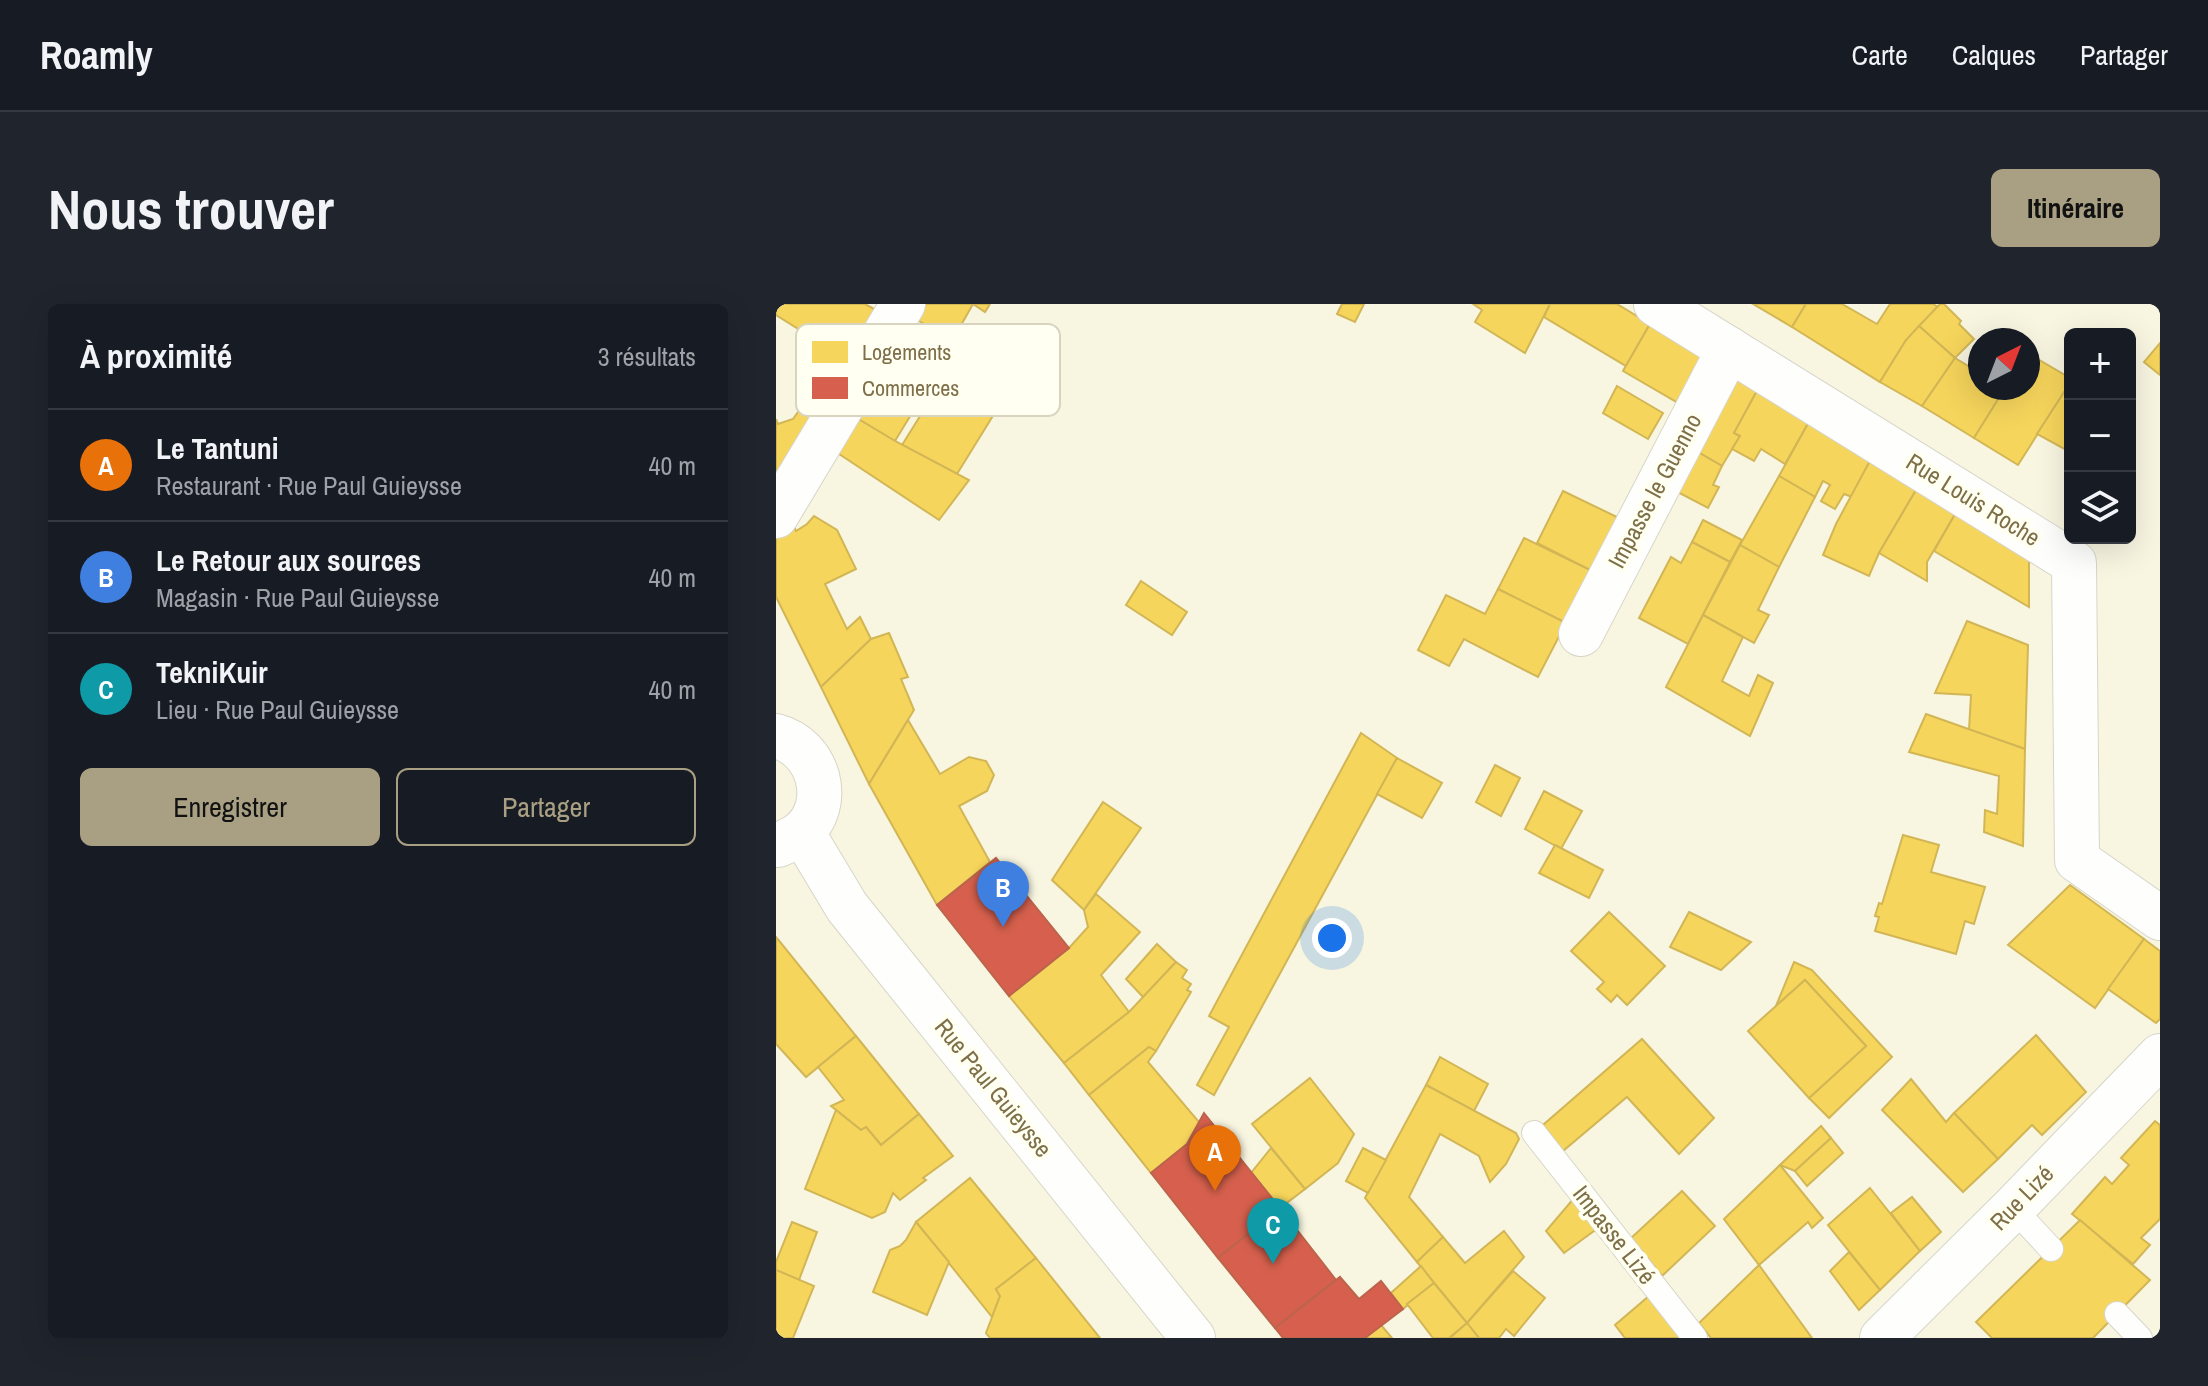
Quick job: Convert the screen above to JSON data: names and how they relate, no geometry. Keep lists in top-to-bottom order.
{
  "streets": {
    "street": [
      "Impasse le Guenno",
      "Rue Louis Roche",
      "Rue Paul Guieysse",
      "Rue Lizé"
    ],
    "lane": ["Impasse Lizé"]
  },
  "crossings": [
    ["Impasse le Guenno", "Rue Louis Roche"]
  ],
  "legend": ["Logements", "Commerces"],
  "north": "top right",
  "page": {
    "header": "Roamly",
    "nav": ["Carte", "Calques", "Partager"],
    "buttons": [
      "Itinéraire",
      ["Enregistrer", "Partager"]
    ],
    "title": "Nous trouver",
    "heading": ["À proximité", "3 résultats"],
    "map_buttons": ["+", "−"],
    "list": [
      {
        "mark": "A",
        "name": "Le Tantuni",
        "note": "Restaurant · Rue Paul Guieysse",
        "value": "40 m"
      },
      {
        "mark": "B",
        "name": "Le Retour aux sources",
        "note": "Magasin · Rue Paul Guieysse",
        "value": "40 m"
      },
      {
        "mark": "C",
        "name": "TekniKuir",
        "note": "Lieu · Rue Paul Guieysse",
        "value": "40 m"
      }
    ],
    "pins": ["B", "A", "C"]
  }
}
